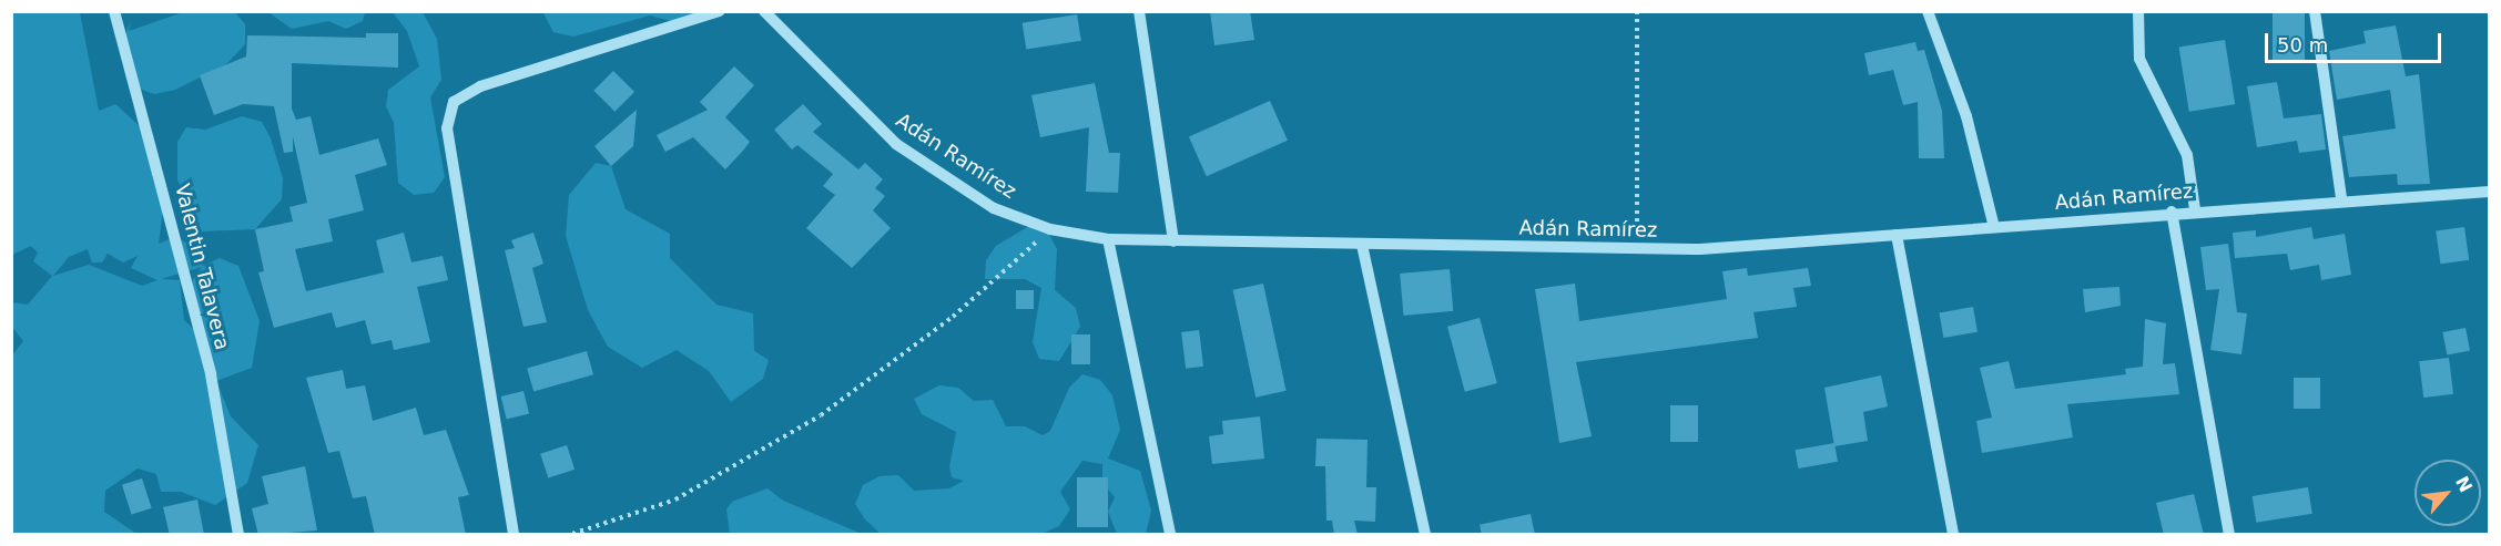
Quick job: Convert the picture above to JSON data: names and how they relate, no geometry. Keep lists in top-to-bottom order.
{
  "streets": {
    "street": ["Adán Ramírez", "Valentin Talavera"]
  },
  "scale_bar": "50 m",
  "north": "top right"
}
